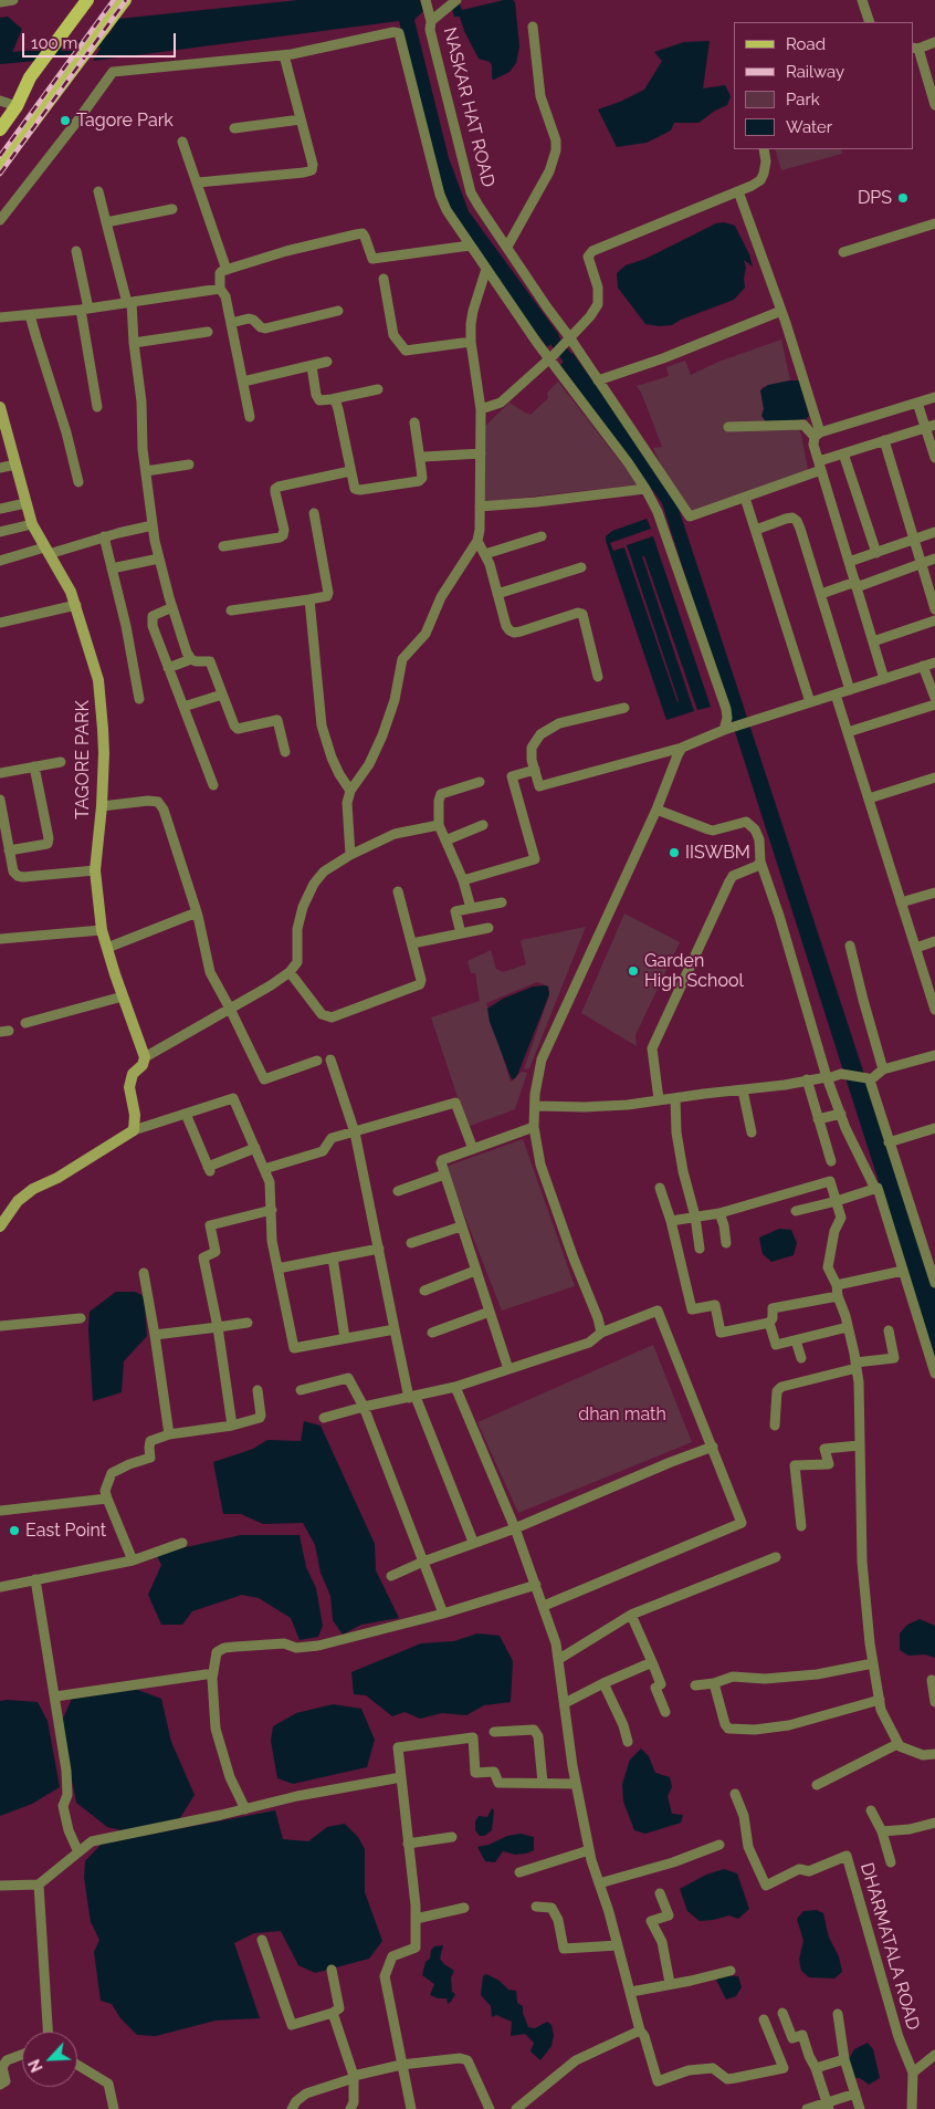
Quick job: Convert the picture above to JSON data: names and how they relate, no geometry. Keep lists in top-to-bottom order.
{
  "streets": {
    "street": ["NASKAR HAT ROAD", "TAGORE PARK", "DHARMATALA ROAD"]
  },
  "parks": ["dhan math"],
  "places": [
    "Tagore Park",
    "DPS",
    "IISWBM",
    "Garden High School",
    "East Point"
  ],
  "legend": [
    "Road",
    "Railway",
    "Park",
    "Water"
  ],
  "scale_bar": "100 m",
  "north": "bottom left"
}
